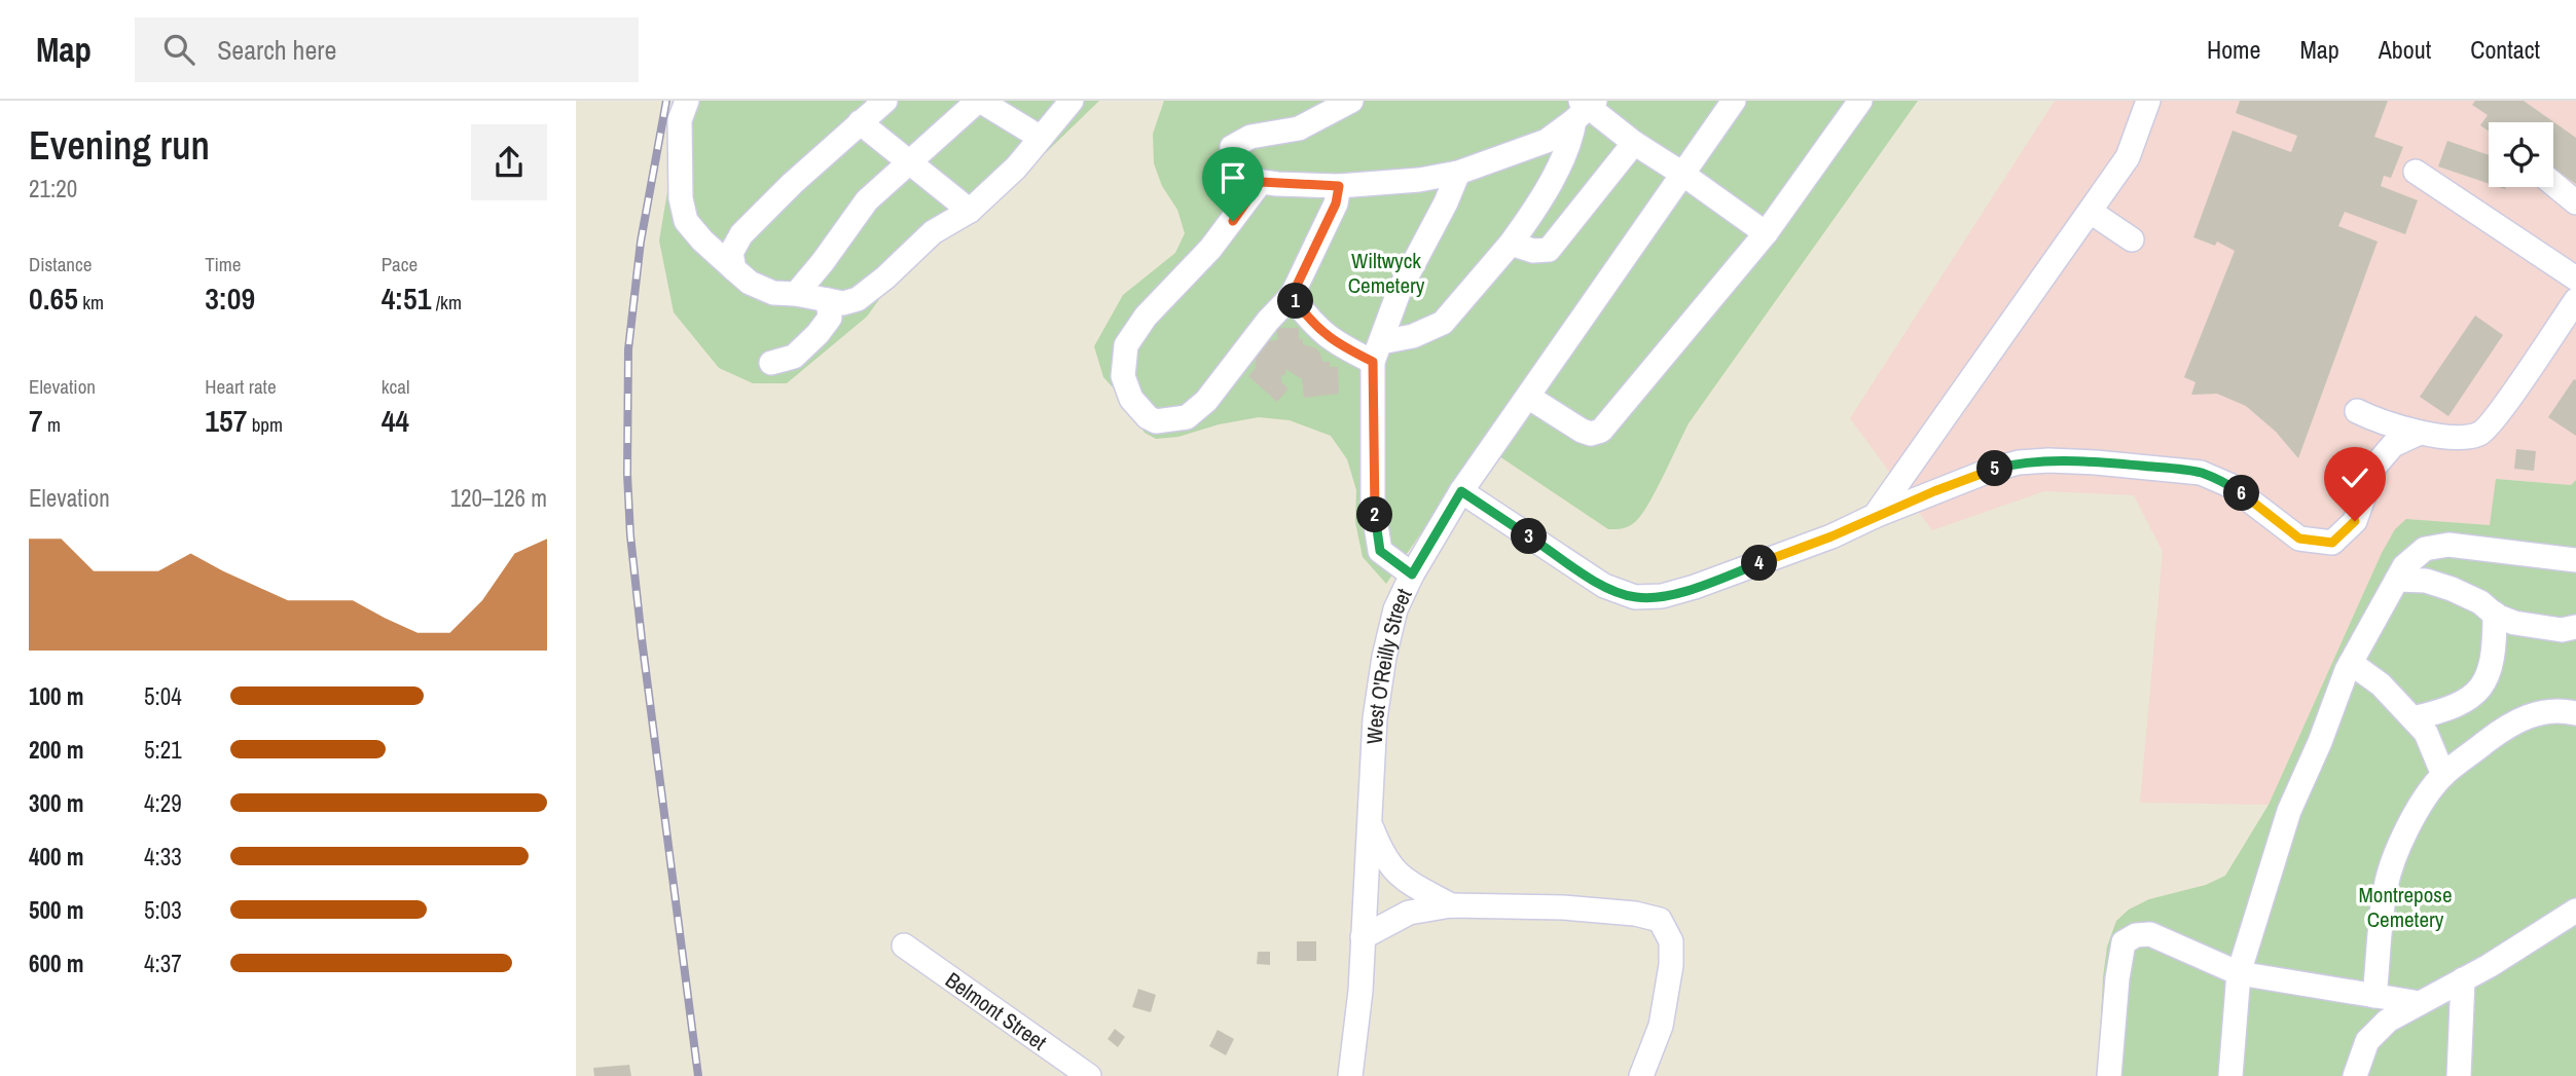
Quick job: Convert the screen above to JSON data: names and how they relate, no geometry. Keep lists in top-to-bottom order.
{
  "streets": {
    "street": ["West O'Reilly Street", "Belmont Street"]
  },
  "parks": ["Wiltwyck Cemetery", "Montrepose Cemetery"],
  "page": {
    "header": "Map",
    "search": "Search here",
    "nav": [
      "Home",
      "Map",
      "About",
      "Contact"
    ],
    "heading": ["Evening run", "21:20"],
    "stats": [
      ["Distance", "0.65 km"],
      ["Time", "3:09"],
      ["Pace", "4:51 /km"],
      ["Elevation", "7 m"],
      ["Heart rate", "157 bpm"],
      ["kcal", "44"]
    ],
    "pins": [
      "1",
      "5",
      "6",
      "2",
      "3",
      "4"
    ],
    "chart": ["Elevation", "120–126 m"],
    "list": [
      {
        "name": "100 m",
        "note": "5:04"
      },
      {
        "name": "200 m",
        "note": "5:21"
      },
      {
        "name": "300 m",
        "note": "4:29"
      },
      {
        "name": "400 m",
        "note": "4:33"
      },
      {
        "name": "500 m",
        "note": "5:03"
      },
      {
        "name": "600 m",
        "note": "4:37"
      }
    ]
  }
}
